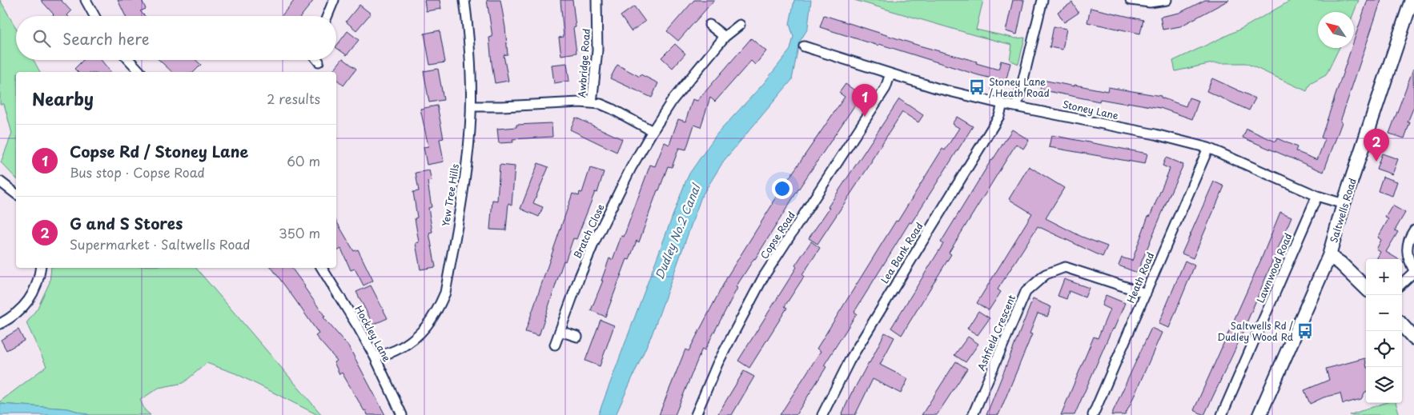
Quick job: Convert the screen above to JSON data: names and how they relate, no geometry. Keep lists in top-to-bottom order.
{
  "streets": {
    "street": [
      "Awbridge Road",
      "Stoney Lane",
      "Yew Tree Hills",
      "Saltwells Road",
      "Bratch Close",
      "Copse Road",
      "Lea Bank Road",
      "Lawnwood Road",
      "Heath Road",
      "Ashfield Crescent",
      "Hockley Lane"
    ]
  },
  "crossings": [
    ["Stoney Lane", "Saltwells Road"],
    ["Stoney Lane", "Copse Road"],
    ["Stoney Lane", "Lea Bank Road"],
    ["Stoney Lane", "Lawnwood Road"],
    ["Stoney Lane", "Heath Road"],
    ["Yew Tree Hills", "Hockley Lane"],
    ["Heath Road", "Ashfield Crescent"]
  ],
  "water": ["Dudley No.2 Canal"],
  "places": {
    "bus stop": ["Stoney Lane / Heath Road", "Saltwells Rd / Dudley Wood Rd"]
  },
  "north": "top left",
  "page": {
    "search": "Search here",
    "heading": ["Nearby", "2 results"],
    "pins": ["1", "2"],
    "list": [
      {
        "mark": "1",
        "name": "Copse Rd / Stoney Lane",
        "note": "Bus stop · Copse Road",
        "value": "60 m"
      },
      {
        "mark": "2",
        "name": "G and S Stores",
        "note": "Supermarket · Saltwells Road",
        "value": "350 m"
      }
    ],
    "map_buttons": ["+", "−"]
  }
}
